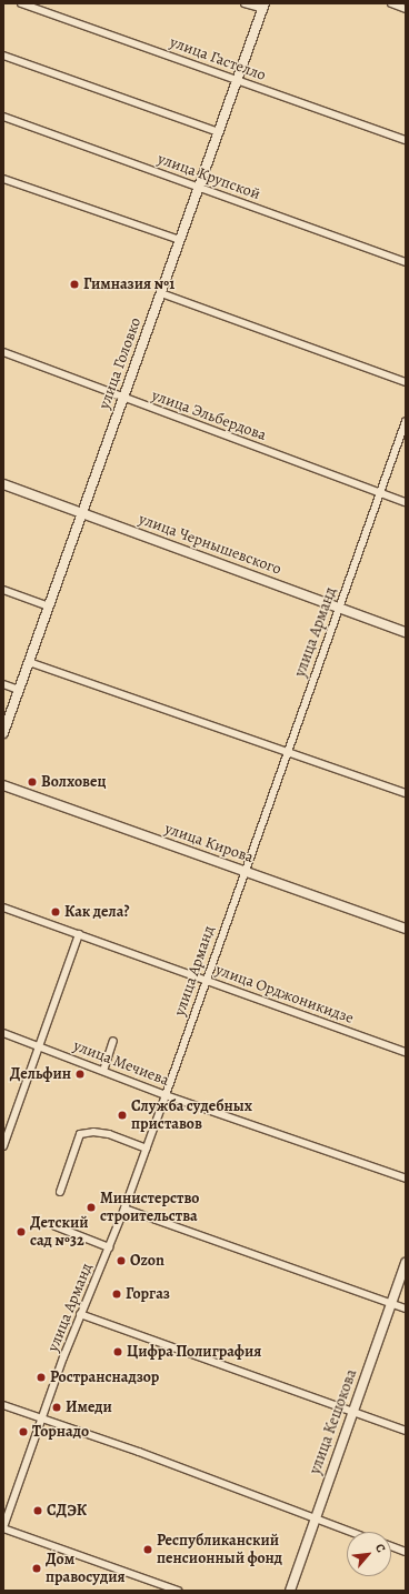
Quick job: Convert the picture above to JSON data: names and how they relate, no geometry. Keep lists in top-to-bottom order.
{
  "streets": {
    "street": [
      "улица Гастелло",
      "улица Крупской",
      "улица Головко",
      "улица Эльбердова",
      "улица Чернышевского",
      "улица Арманд",
      "улица Кирова",
      "улица Орджоникидзе",
      "улица Мечиева",
      "улица Кешокова"
    ]
  },
  "crossings": [
    ["улица Гастелло", "улица Головко"],
    ["улица Крупской", "улица Головко"],
    ["улица Головко", "улица Эльбердова"],
    ["улица Головко", "улица Чернышевского"],
    ["улица Эльбердова", "улица Арманд"],
    ["улица Чернышевского", "улица Арманд"],
    ["улица Арманд", "улица Кирова"],
    ["улица Арманд", "улица Орджоникидзе"],
    ["улица Арманд", "улица Мечиева"]
  ],
  "places": [
    "Гимназия №1",
    "Волховец",
    "Как дела?",
    "Дельфин",
    "Служба судебных приставов",
    "Министерство строительства",
    "Детский сад №32",
    "Ozon",
    "Горгаз",
    "Цифра Полиграфия",
    "Ространснадзор",
    "Имеди",
    "Торнадо",
    "СДЭК",
    "Республиканский пенсионный фонд",
    "Дом правосудия"
  ],
  "north": "top right"
}
